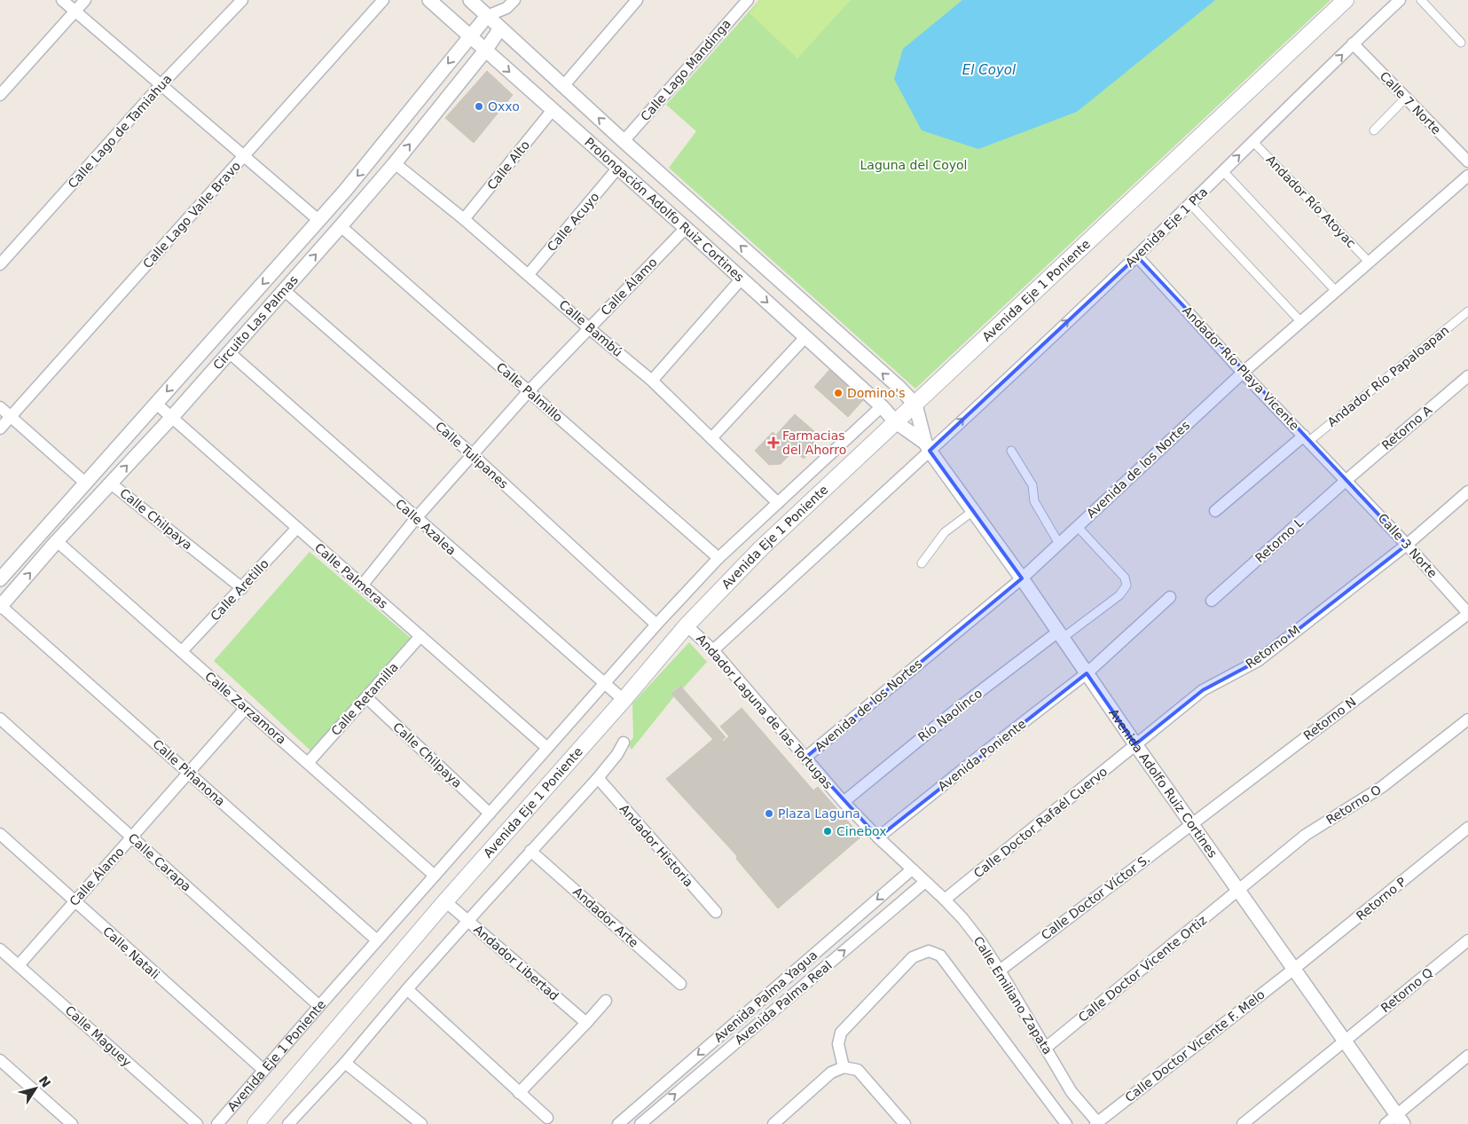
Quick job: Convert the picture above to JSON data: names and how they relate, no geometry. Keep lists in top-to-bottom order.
{
  "streets": {
    "main road": ["Avenida Eje 1 Poniente"],
    "street": [
      "Calle Lago Mandinga",
      "Calle 7 Norte",
      "Calle Lago de Tamiahua",
      "Calle Alto",
      "Andador Río Atoyac",
      "Prolongación Adolfo Ruiz Cortines",
      "Calle Lago Valle Bravo",
      "Calle Acuyo",
      "Avenida Eje 1 Pta",
      "Calle Álamo",
      "Circuito Las Palmas",
      "Calle Bambú",
      "Andador Río Playa Vicente",
      "Andador Río Papaloapan",
      "Calle Palmillo",
      "Retorno A",
      "Calle Tulipanes",
      "Avenida de los Nortes",
      "Calle Chilpaya",
      "Calle Azalea",
      "Retorno L",
      "Calle 3 Norte",
      "Calle Palmeras",
      "Calle Aretillo",
      "Retorno M",
      "Calle Retamilla",
      "Calle Zarzamora",
      "Andador Laguna de las Tortugas",
      "Río Naolinco",
      "Retorno N",
      "Avenida Poniente",
      "Calle Piñanona",
      "Avenida Adolfo Ruiz Cortines",
      "Retorno O",
      "Calle Doctor Rafaél Cuervo",
      "Andador Historia",
      "Calle Carapa",
      "Calle Doctor Víctor S.",
      "Retorno P",
      "Andador Arte",
      "Calle Natali",
      "Andador Libertad",
      "Calle Doctor Vicente Ortiz",
      "Retorno Q",
      "Calle Emiliano Zapata",
      "Avenida Palma Yagua",
      "Avenida Palma Real",
      "Calle Maguey",
      "Calle Doctor Vicente F. Melo"
    ]
  },
  "crossings": [
    ["Calle Lago Mandinga", "Prolongación Adolfo Ruiz Cortines"],
    ["Calle 7 Norte", "Avenida Eje 1 Pta"],
    ["Calle Alto", "Prolongación Adolfo Ruiz Cortines"],
    ["Calle Alto", "Calle Bambú"],
    ["Andador Río Atoyac", "Avenida Eje 1 Pta"],
    ["Andador Río Atoyac", "Avenida de los Nortes"],
    ["Prolongación Adolfo Ruiz Cortines", "Calle Acuyo"],
    ["Prolongación Adolfo Ruiz Cortines", "Calle Álamo"],
    ["Prolongación Adolfo Ruiz Cortines", "Avenida Eje 1 Poniente"],
    ["Prolongación Adolfo Ruiz Cortines", "Circuito Las Palmas"],
    ["Prolongación Adolfo Ruiz Cortines", "Avenida Adolfo Ruiz Cortines"],
    ["Calle Acuyo", "Calle Bambú"],
    ["Avenida Eje 1 Pta", "Andador Río Playa Vicente"],
    ["Avenida Eje 1 Pta", "Andador Laguna de las Tortugas"],
    ["Avenida Eje 1 Pta", "Avenida Adolfo Ruiz Cortines"],
    ["Calle Álamo", "Calle Bambú"],
    ["Calle Álamo", "Calle Palmillo"],
    ["Calle Álamo", "Calle Tulipanes"],
    ["Calle Álamo", "Calle Azalea"],
    ["Calle Álamo", "Calle Palmeras"],
    ["Calle Álamo", "Calle Zarzamora"],
    ["Calle Álamo", "Calle Piñanona"],
    ["Calle Álamo", "Calle Carapa"],
    ["Calle Álamo", "Calle Natali"],
    ["Calle Álamo", "Calle Maguey"],
    ["Avenida Eje 1 Poniente", "Calle Bambú"],
    ["Avenida Eje 1 Poniente", "Calle Palmillo"],
    ["Avenida Eje 1 Poniente", "Calle Tulipanes"],
    ["Avenida Eje 1 Poniente", "Calle Chilpaya"],
    ["Avenida Eje 1 Poniente", "Calle Azalea"],
    ["Avenida Eje 1 Poniente", "Calle Palmeras"],
    ["Avenida Eje 1 Poniente", "Calle Zarzamora"],
    ["Avenida Eje 1 Poniente", "Andador Laguna de las Tortugas"],
    ["Avenida Eje 1 Poniente", "Calle Piñanona"],
    ["Avenida Eje 1 Poniente", "Avenida Adolfo Ruiz Cortines"],
    ["Avenida Eje 1 Poniente", "Calle Carapa"],
    ["Avenida Eje 1 Poniente", "Calle Natali"],
    ["Avenida Eje 1 Poniente", "Andador Libertad"],
    ["Circuito Las Palmas", "Calle Bambú"],
    ["Circuito Las Palmas", "Calle Palmillo"],
    ["Circuito Las Palmas", "Calle Tulipanes"],
    ["Circuito Las Palmas", "Calle Chilpaya"],
    ["Circuito Las Palmas", "Calle Azalea"],
    ["Circuito Las Palmas", "Calle Palmeras"],
    ["Circuito Las Palmas", "Calle Zarzamora"],
    ["Circuito Las Palmas", "Calle Piñanona"],
    ["Andador Río Playa Vicente", "Andador Río Papaloapan"],
    ["Andador Río Playa Vicente", "Retorno A"],
    ["Andador Río Playa Vicente", "Avenida de los Nortes"],
    ["Andador Río Playa Vicente", "Retorno L"],
    ["Andador Río Playa Vicente", "Calle 3 Norte"],
    ["Retorno A", "Retorno L"],
    ["Retorno A", "Calle 3 Norte"],
    ["Avenida de los Nortes", "Andador Laguna de las Tortugas"],
    ["Avenida de los Nortes", "Avenida Adolfo Ruiz Cortines"],
    ["Calle Chilpaya", "Calle Aretillo"],
    ["Calle Chilpaya", "Calle Retamilla"],
    ["Retorno L", "Calle 3 Norte"],
    ["Calle 3 Norte", "Retorno M"],
    ["Calle 3 Norte", "Retorno N"],
    ["Calle Palmeras", "Calle Aretillo"],
    ["Calle Palmeras", "Calle Retamilla"],
    ["Calle Aretillo", "Calle Zarzamora"],
    ["Retorno M", "Avenida Adolfo Ruiz Cortines"],
    ["Retorno M", "Calle Doctor Rafaél Cuervo"],
    ["Calle Retamilla", "Calle Zarzamora"],
    ["Andador Laguna de las Tortugas", "Río Naolinco"],
    ["Andador Laguna de las Tortugas", "Avenida Poniente"],
    ["Andador Laguna de las Tortugas", "Calle Emiliano Zapata"],
    ["Río Naolinco", "Avenida Adolfo Ruiz Cortines"],
    ["Retorno N", "Avenida Adolfo Ruiz Cortines"],
    ["Retorno N", "Calle Doctor Víctor S."],
    ["Avenida Poniente", "Avenida Adolfo Ruiz Cortines"],
    ["Avenida Poniente", "Calle Emiliano Zapata"],
    ["Avenida Adolfo Ruiz Cortines", "Retorno O"],
    ["Avenida Adolfo Ruiz Cortines", "Calle Doctor Rafaél Cuervo"],
    ["Avenida Adolfo Ruiz Cortines", "Calle Doctor Víctor S."],
    ["Avenida Adolfo Ruiz Cortines", "Retorno P"],
    ["Avenida Adolfo Ruiz Cortines", "Calle Doctor Vicente Ortiz"],
    ["Avenida Adolfo Ruiz Cortines", "Retorno Q"],
    ["Avenida Adolfo Ruiz Cortines", "Calle Doctor Vicente F. Melo"],
    ["Retorno O", "Calle Doctor Vicente Ortiz"],
    ["Calle Doctor Rafaél Cuervo", "Calle Emiliano Zapata"],
    ["Calle Doctor Víctor S.", "Calle Emiliano Zapata"],
    ["Retorno P", "Calle Doctor Vicente F. Melo"],
    ["Calle Doctor Vicente Ortiz", "Calle Emiliano Zapata"],
    ["Calle Emiliano Zapata", "Avenida Palma Yagua"],
    ["Calle Emiliano Zapata", "Avenida Palma Real"],
    ["Calle Emiliano Zapata", "Calle Doctor Vicente F. Melo"]
  ],
  "one_way": ["Avenida Eje 1 Pta", "Avenida Palma Yagua", "Avenida Palma Real"],
  "water": ["El Coyol"],
  "parks": ["Laguna del Coyol"],
  "places": {
    "other": [
      "Oxxo",
      "Domino's",
      "Plaza Laguna",
      "Cinebox"
    ],
    "health": ["Farmacias del Ahorro"]
  },
  "north": "top right"
}
